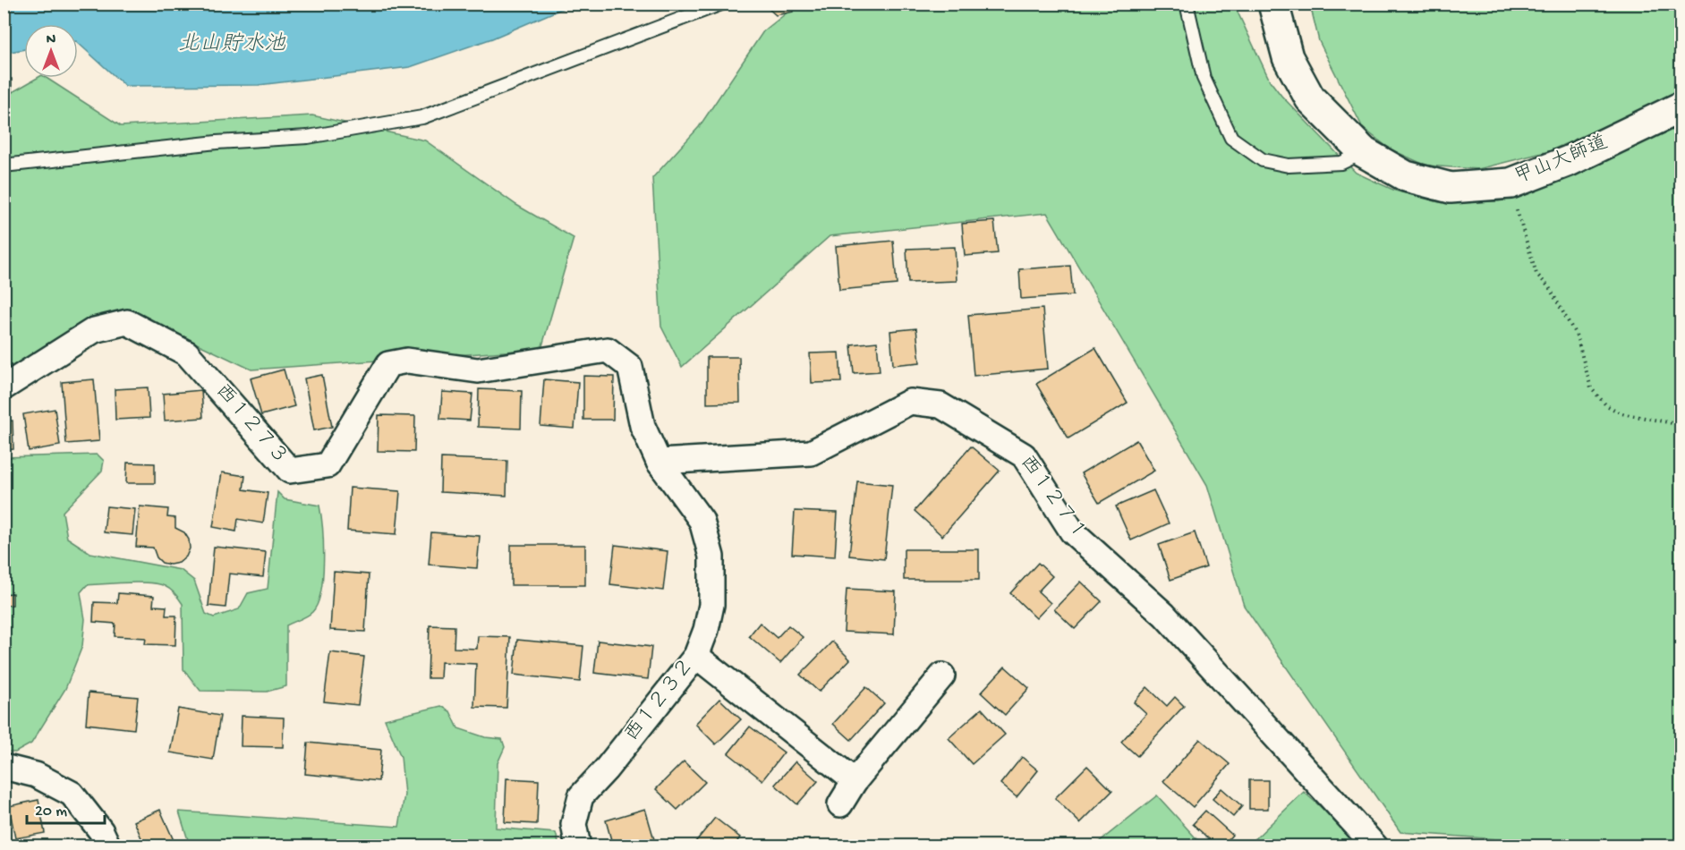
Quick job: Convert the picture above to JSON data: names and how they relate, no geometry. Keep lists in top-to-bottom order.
{
  "streets": {
    "street": [
      "甲山大師道",
      "西１２７３",
      "西１２７１",
      "西１２３２"
    ]
  },
  "crossings": [
    ["西１２７３", "西１２３２"],
    ["西１２７１", "西１２３２"]
  ],
  "water": ["北山貯水池"],
  "scale_bar": "20 m",
  "north": "top"
}
